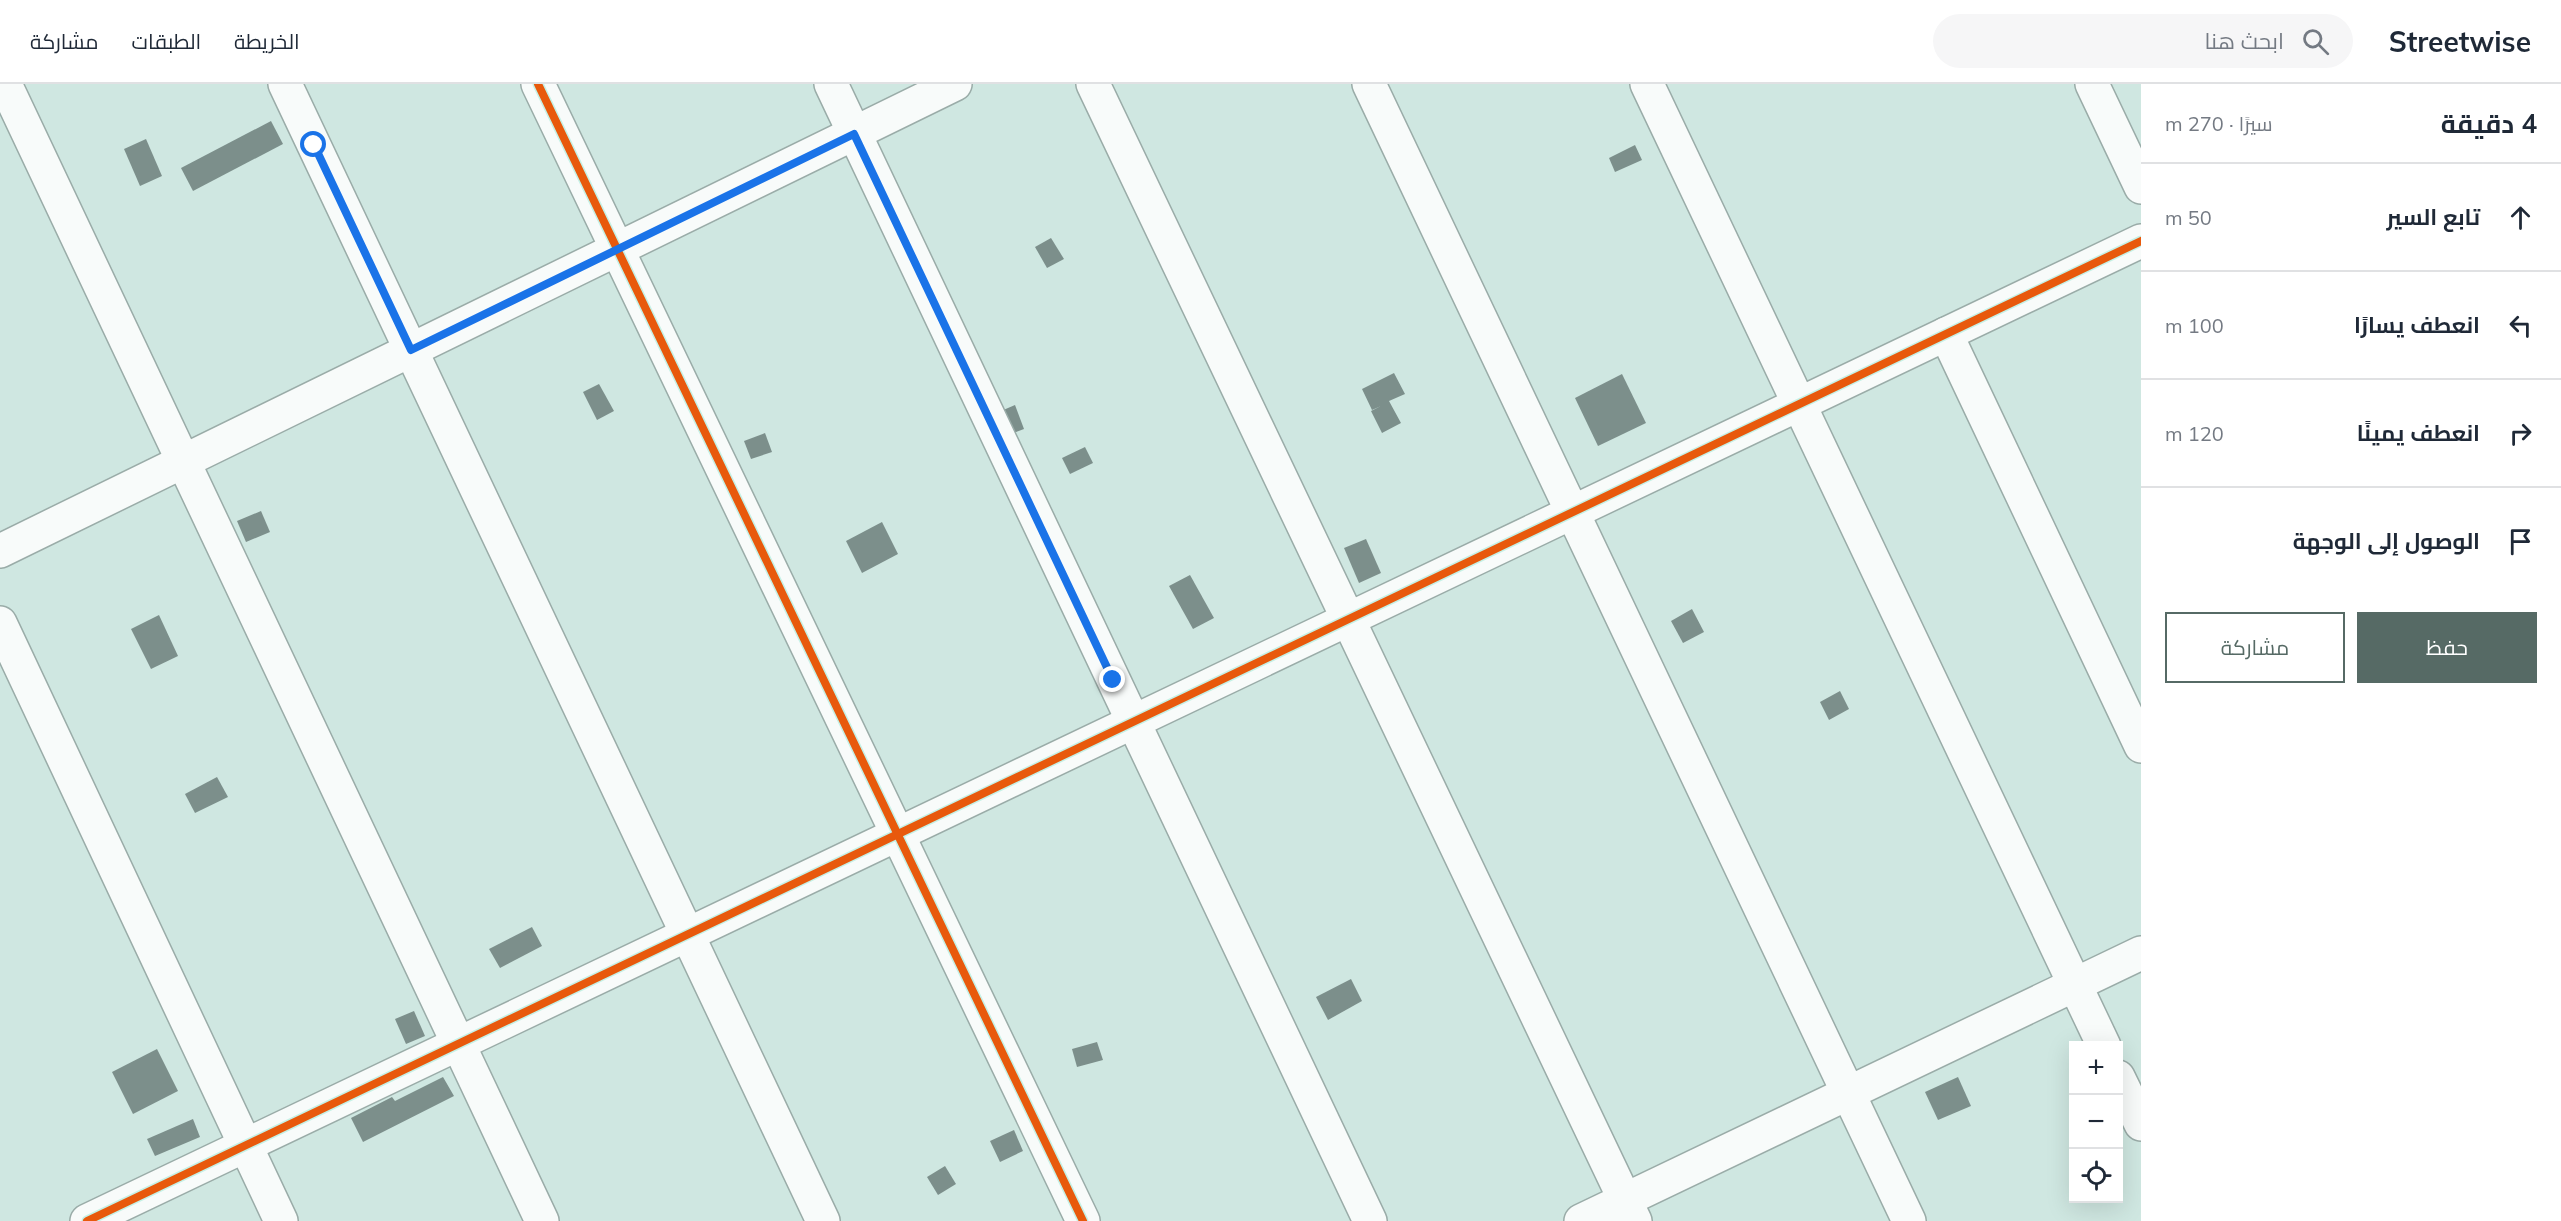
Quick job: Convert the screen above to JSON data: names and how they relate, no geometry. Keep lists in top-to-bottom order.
{
  "page": {
    "header": "Streetwise",
    "search": "ابحث هنا",
    "nav": ["الخريطة", "الطبقات", "مشاركة"],
    "heading": ["4 دقيقة", "سيرًا · 270 m"],
    "list": [
      ["تابع السير", "50 m"],
      ["انعطف يسارًا", "100 m"],
      ["انعطف يمينًا", "120 m"],
      "الوصول إلى الوجهة"
    ],
    "buttons": ["حفظ", "مشاركة"],
    "map_buttons": ["+", "−"]
  }
}
